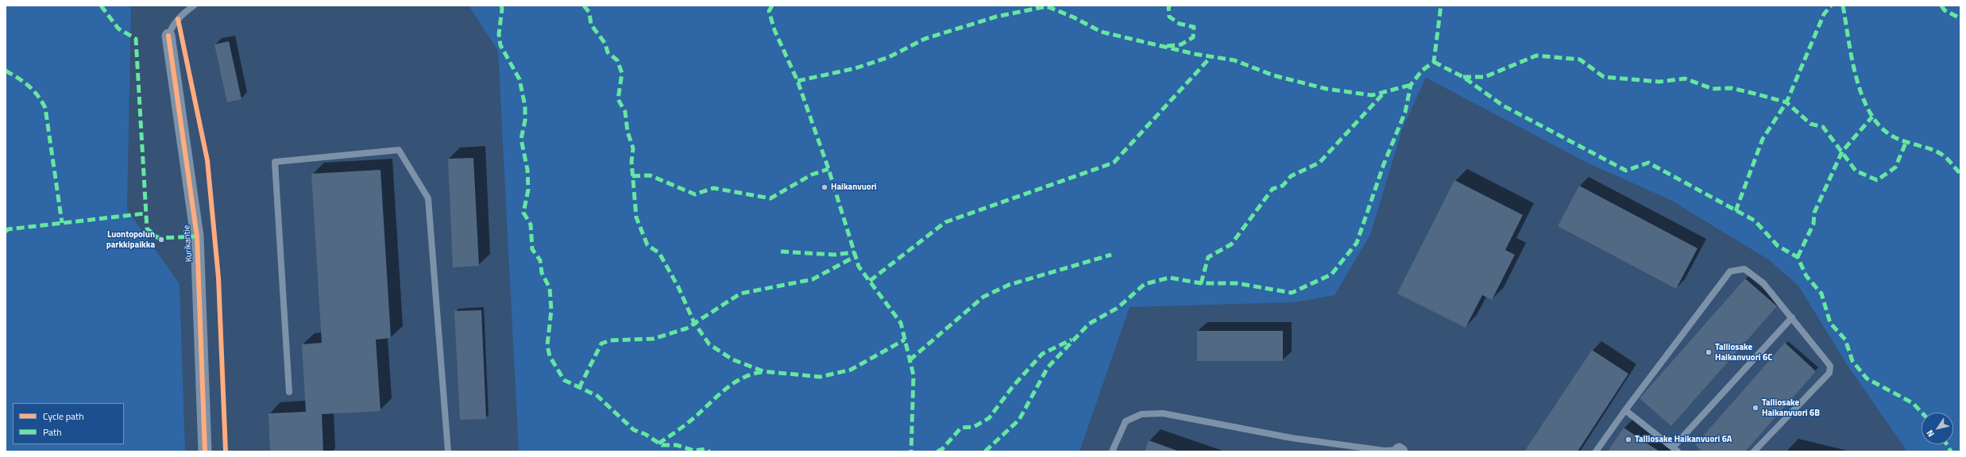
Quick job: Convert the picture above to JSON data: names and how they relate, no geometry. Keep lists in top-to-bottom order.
{
  "streets": {
    "street": ["Kurikantie"]
  },
  "places": [
    "Haikanvuori",
    "Luontopolun parkkipaikka",
    "Talliosake Haikanvuori 6C",
    "Talliosake Haikanvuori 6B",
    "Talliosake Haikanvuori 6A"
  ],
  "legend": ["Cycle path", "Path"],
  "north": "bottom left"
}
